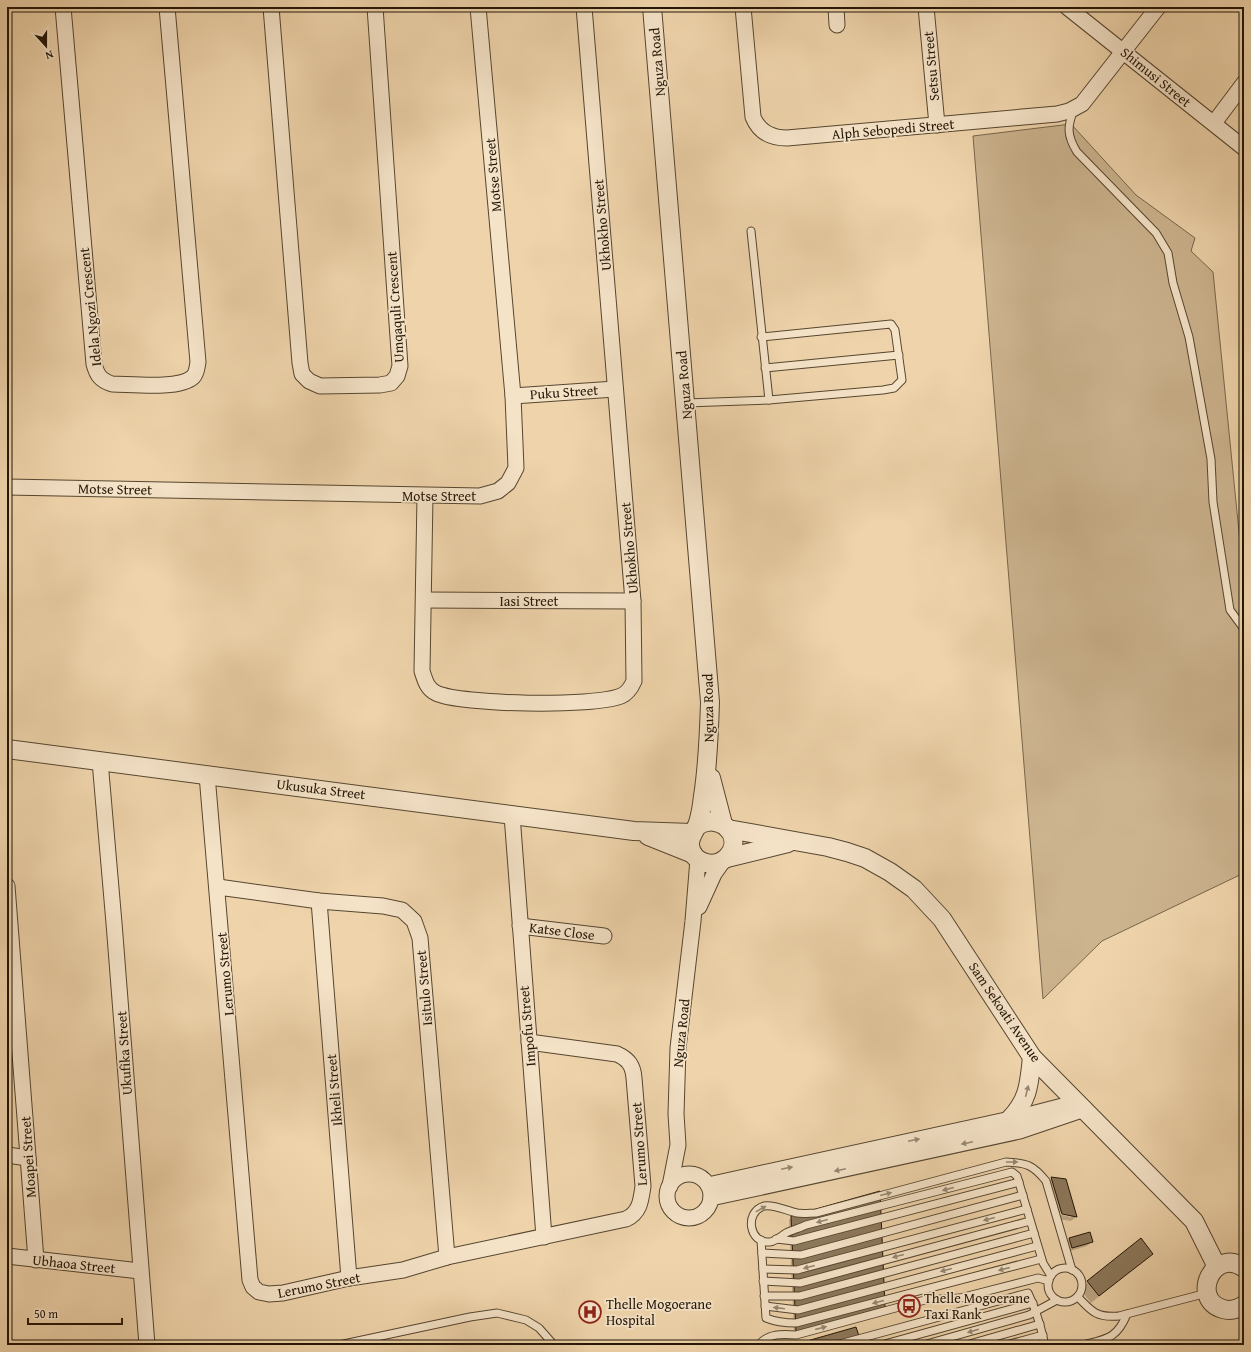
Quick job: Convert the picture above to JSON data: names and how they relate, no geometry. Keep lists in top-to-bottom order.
{
  "streets": {
    "street": [
      "Nguza Road",
      "Setsu Street",
      "Shimusi Street",
      "Alph Sebopedi Street",
      "Motse Street",
      "Ukhokho Street",
      "Idela Ngozi Crescent",
      "Umqaquli Crescent",
      "Puku Street",
      "Iasi Street",
      "Ukusuka Street",
      "Katse Close",
      "Lerumo Street",
      "Isitulo Street",
      "Sam Sekoati Avenue",
      "Impofu Street",
      "Ukufika Street",
      "Ikheli Street",
      "Moapei Street",
      "Ubhaoa Street"
    ]
  },
  "crossings": [
    ["Nguza Road", "Ukusuka Street"],
    ["Nguza Road", "Sam Sekoati Avenue"],
    ["Setsu Street", "Alph Sebopedi Street"],
    ["Shimusi Street", "Alph Sebopedi Street"],
    ["Motse Street", "Ukhokho Street"],
    ["Motse Street", "Puku Street"],
    ["Ukhokho Street", "Puku Street"],
    ["Ukhokho Street", "Iasi Street"],
    ["Ukusuka Street", "Lerumo Street"],
    ["Ukusuka Street", "Sam Sekoati Avenue"],
    ["Ukusuka Street", "Impofu Street"],
    ["Ukusuka Street", "Ukufika Street"],
    ["Katse Close", "Impofu Street"],
    ["Lerumo Street", "Isitulo Street"],
    ["Lerumo Street", "Impofu Street"],
    ["Lerumo Street", "Ikheli Street"],
    ["Isitulo Street", "Ikheli Street"],
    ["Ukufika Street", "Ubhaoa Street"],
    ["Moapei Street", "Ubhaoa Street"]
  ],
  "places": {
    "bus stop": ["Thelle Mogoerane Taxi Rank"],
    "hospital": ["Thelle Mogoerane Hospital"]
  },
  "scale_bar": "50 m",
  "north": "bottom"
}
